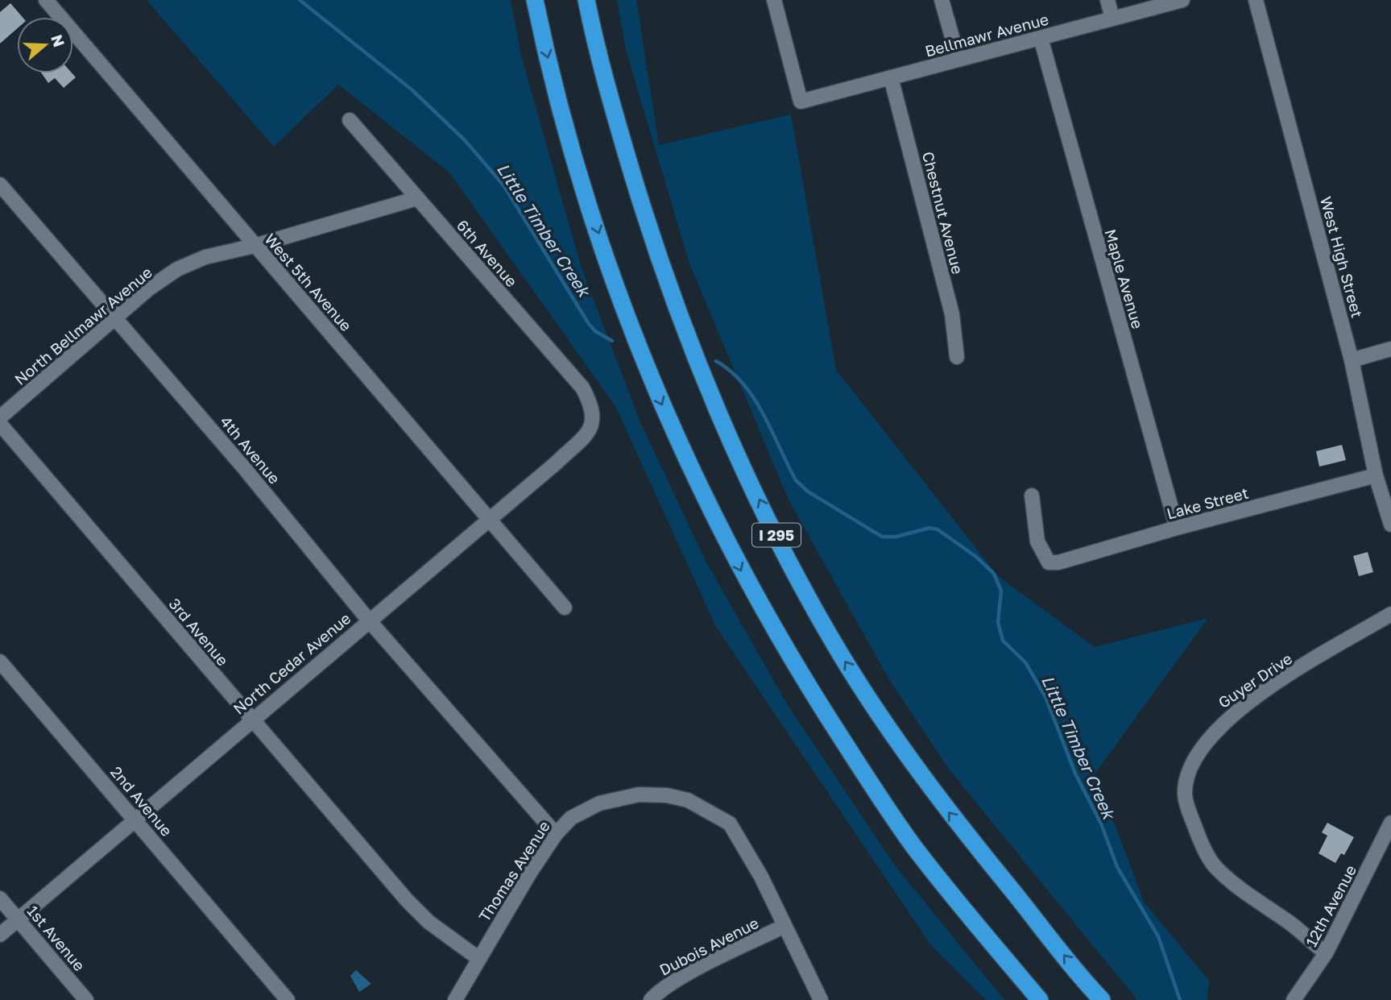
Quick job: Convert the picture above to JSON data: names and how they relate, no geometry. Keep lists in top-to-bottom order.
{
  "streets": {
    "highway": ["I 295"],
    "street": [
      "Bellmawr Avenue",
      "Chestnut Avenue",
      "6th Avenue",
      "West High Street",
      "Maple Avenue",
      "West 5th Avenue",
      "North Bellmawr Avenue",
      "4th Avenue",
      "Lake Street",
      "3rd Avenue",
      "North Cedar Avenue",
      "Guyer Drive",
      "2nd Avenue",
      "Thomas Avenue",
      "12th Avenue",
      "1st Avenue",
      "Dubois Avenue"
    ]
  },
  "crossings": [
    ["Bellmawr Avenue", "Chestnut Avenue"],
    ["Bellmawr Avenue", "Maple Avenue"],
    ["6th Avenue", "North Bellmawr Avenue"],
    ["6th Avenue", "North Cedar Avenue"],
    ["West High Street", "Lake Street"],
    ["Maple Avenue", "Lake Street"],
    ["West 5th Avenue", "North Bellmawr Avenue"],
    ["West 5th Avenue", "North Cedar Avenue"],
    ["North Bellmawr Avenue", "4th Avenue"],
    ["4th Avenue", "North Cedar Avenue"],
    ["4th Avenue", "Thomas Avenue"],
    ["3rd Avenue", "North Cedar Avenue"],
    ["3rd Avenue", "Thomas Avenue"],
    ["North Cedar Avenue", "2nd Avenue"],
    ["North Cedar Avenue", "1st Avenue"],
    ["Guyer Drive", "12th Avenue"],
    ["Thomas Avenue", "Dubois Avenue"]
  ],
  "water": ["Little Timber Creek"],
  "north": "right"
}
